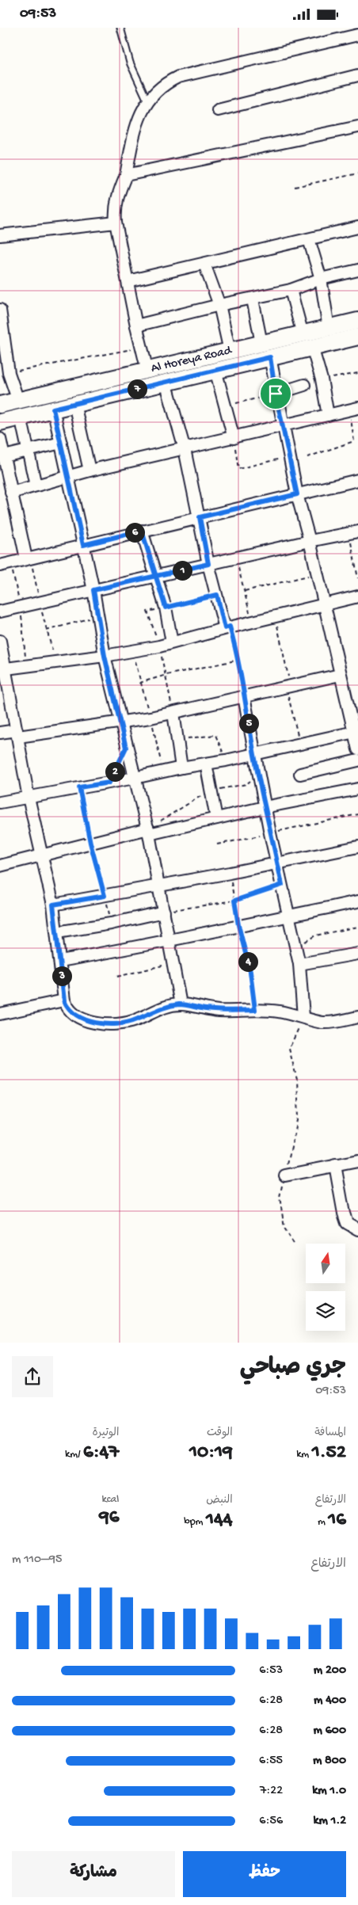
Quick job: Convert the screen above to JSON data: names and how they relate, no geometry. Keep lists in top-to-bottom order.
{
  "streets": {
    "main road": ["Al Horeya Road"]
  },
  "north": "top",
  "page": {
    "status": "09:53",
    "pins": [
      "7",
      "6",
      "1",
      "5",
      "2",
      "4",
      "3"
    ],
    "heading": ["جري صباحي", "09:53"],
    "stats": [
      ["المسافة", "1.52 km"],
      ["الوقت", "10:19"],
      ["الوتيرة", "6:47 /km"],
      ["الارتفاع", "16 m"],
      ["النبض", "144 bpm"],
      ["kcal", "96"]
    ],
    "chart": ["الارتفاع", "95–110 m"],
    "list": [
      {
        "name": "200 m",
        "note": "6:53"
      },
      {
        "name": "400 m",
        "note": "6:28"
      },
      {
        "name": "600 m",
        "note": "6:28"
      },
      {
        "name": "800 m",
        "note": "6:55"
      },
      {
        "name": "1.0 km",
        "note": "7:22"
      },
      {
        "name": "1.2 km",
        "note": "6:56"
      }
    ],
    "buttons": ["حفظ", "مشاركة"]
  }
}
